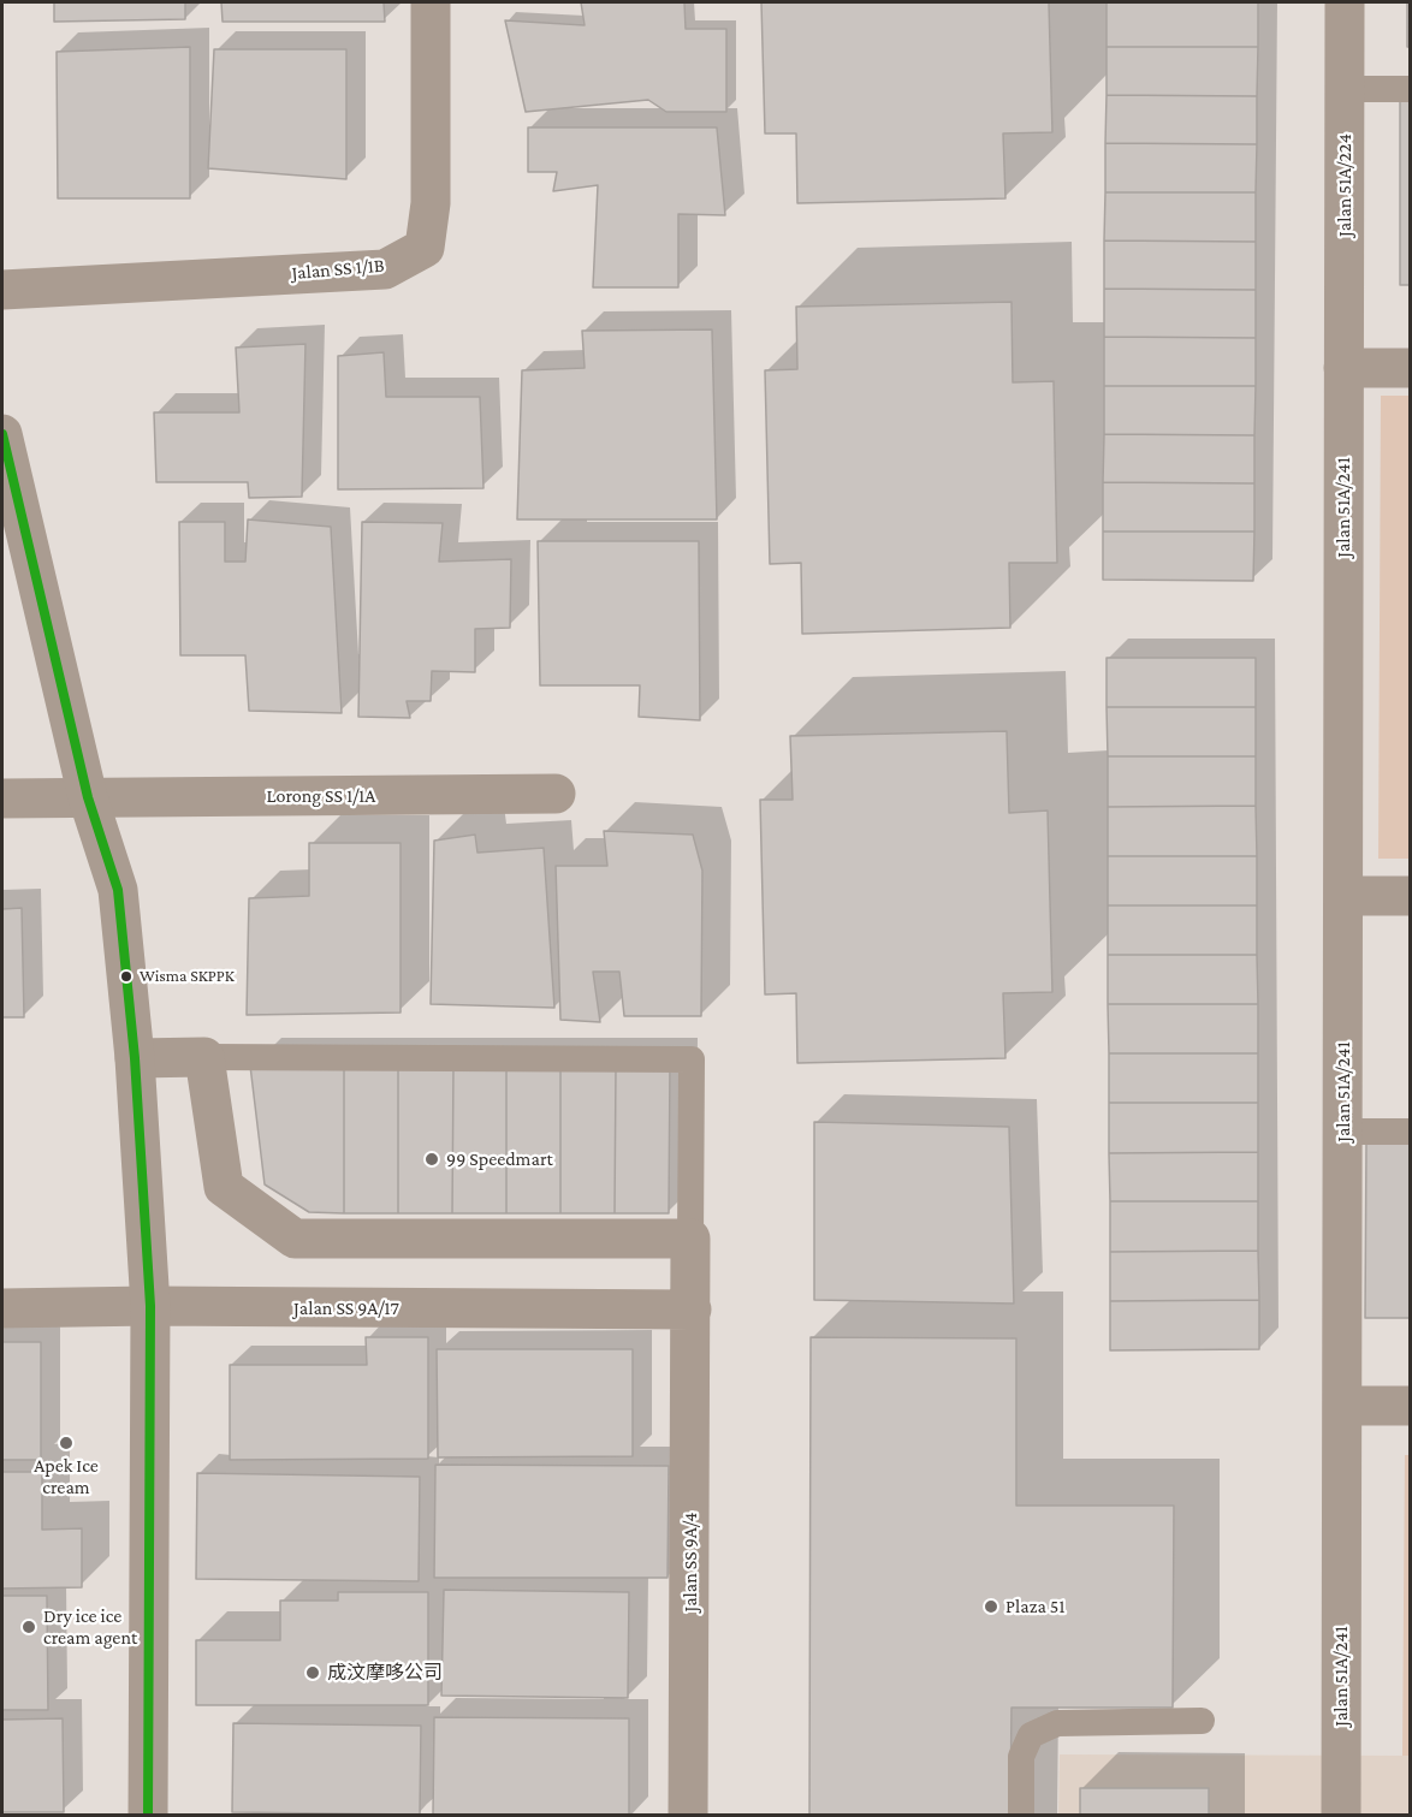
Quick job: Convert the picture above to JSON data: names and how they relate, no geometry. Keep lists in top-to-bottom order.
{
  "streets": {
    "street": [
      "Jalan 51A/224",
      "Jalan SS 1/1B",
      "Jalan 51A/241",
      "Lorong SS 1/1A",
      "Jalan SS 9A/17",
      "Jalan SS 9A/4"
    ]
  },
  "crossings": [
    ["Jalan 51A/224", "Jalan 51A/241"],
    ["Jalan SS 9A/17", "Jalan SS 9A/4"]
  ],
  "places": [
    "Wisma SKPPK",
    "99 Speedmart",
    "Apek Ice cream",
    "Plaza 51",
    "Dry ice ice cream agent",
    "成汶摩哆公司"
  ]
}
